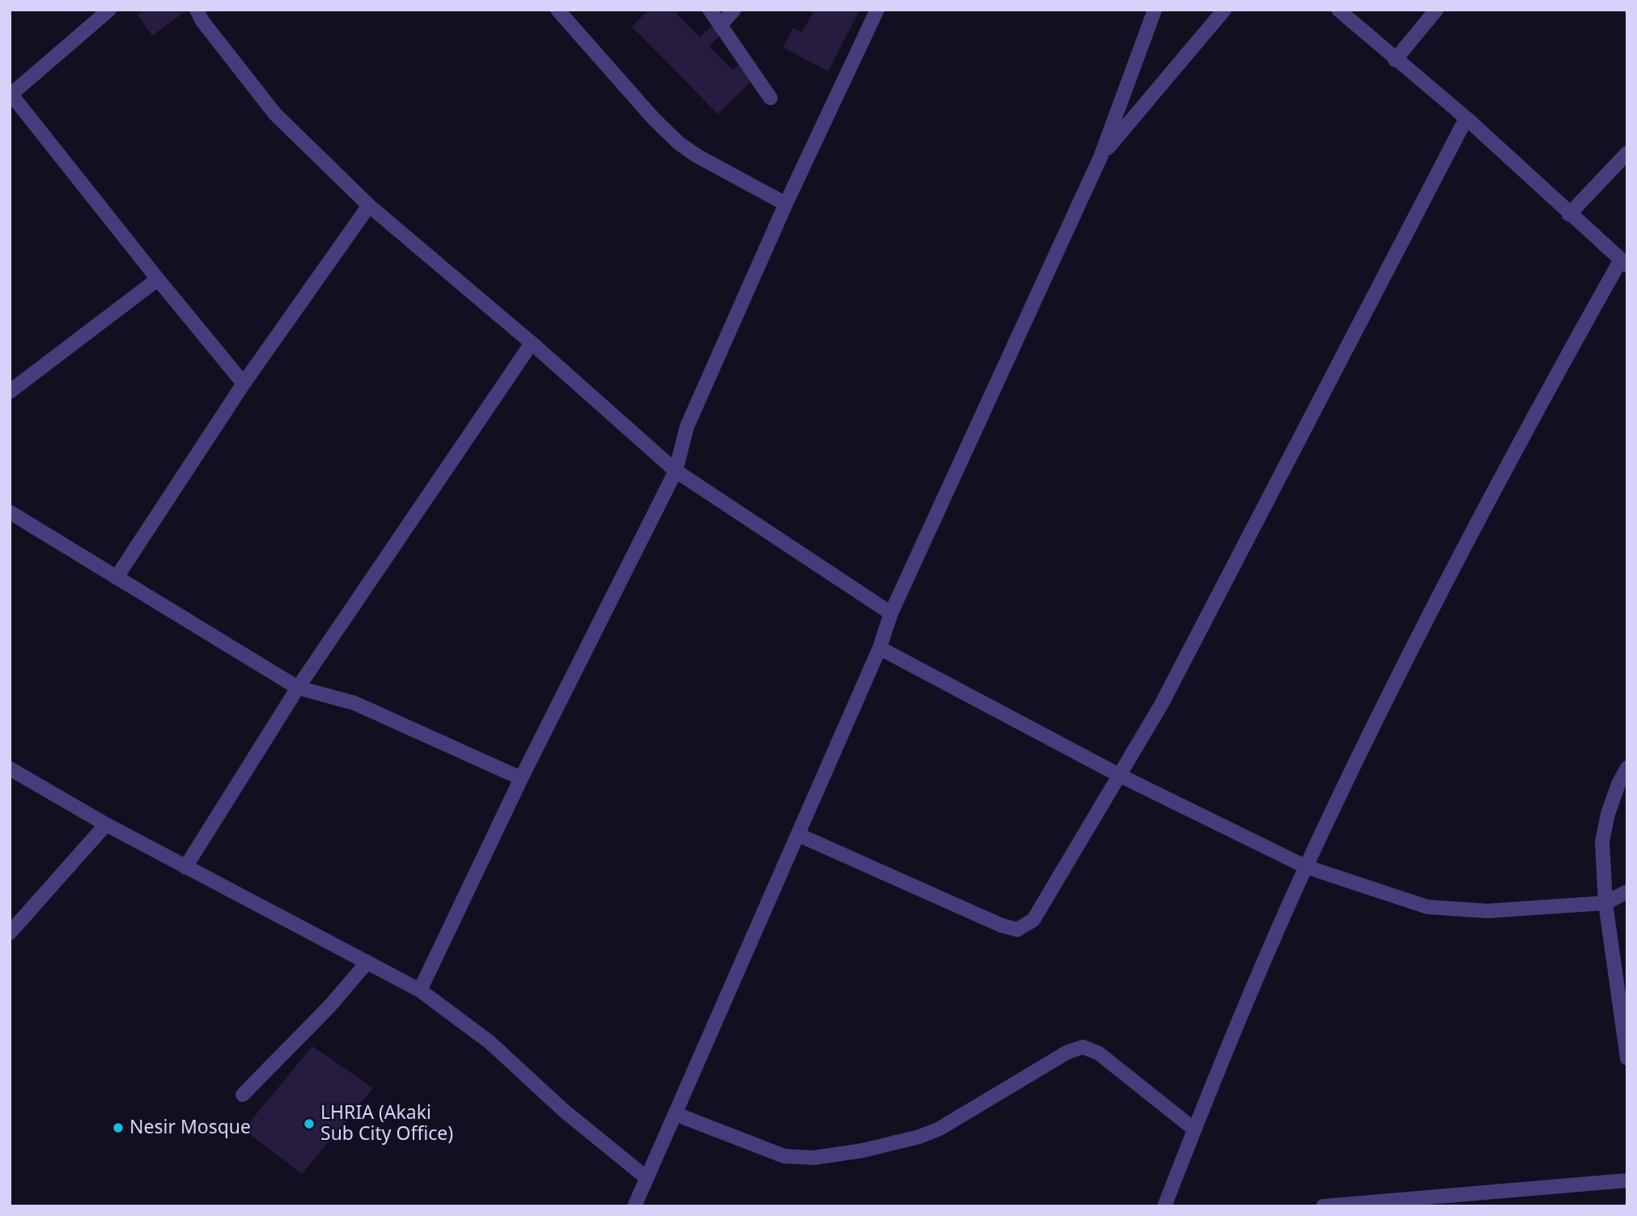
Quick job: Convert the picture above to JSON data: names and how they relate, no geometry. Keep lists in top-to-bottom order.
{
  "places": ["LHRIA (Akaki Sub City Office)", "Nesir Mosque"]
}
